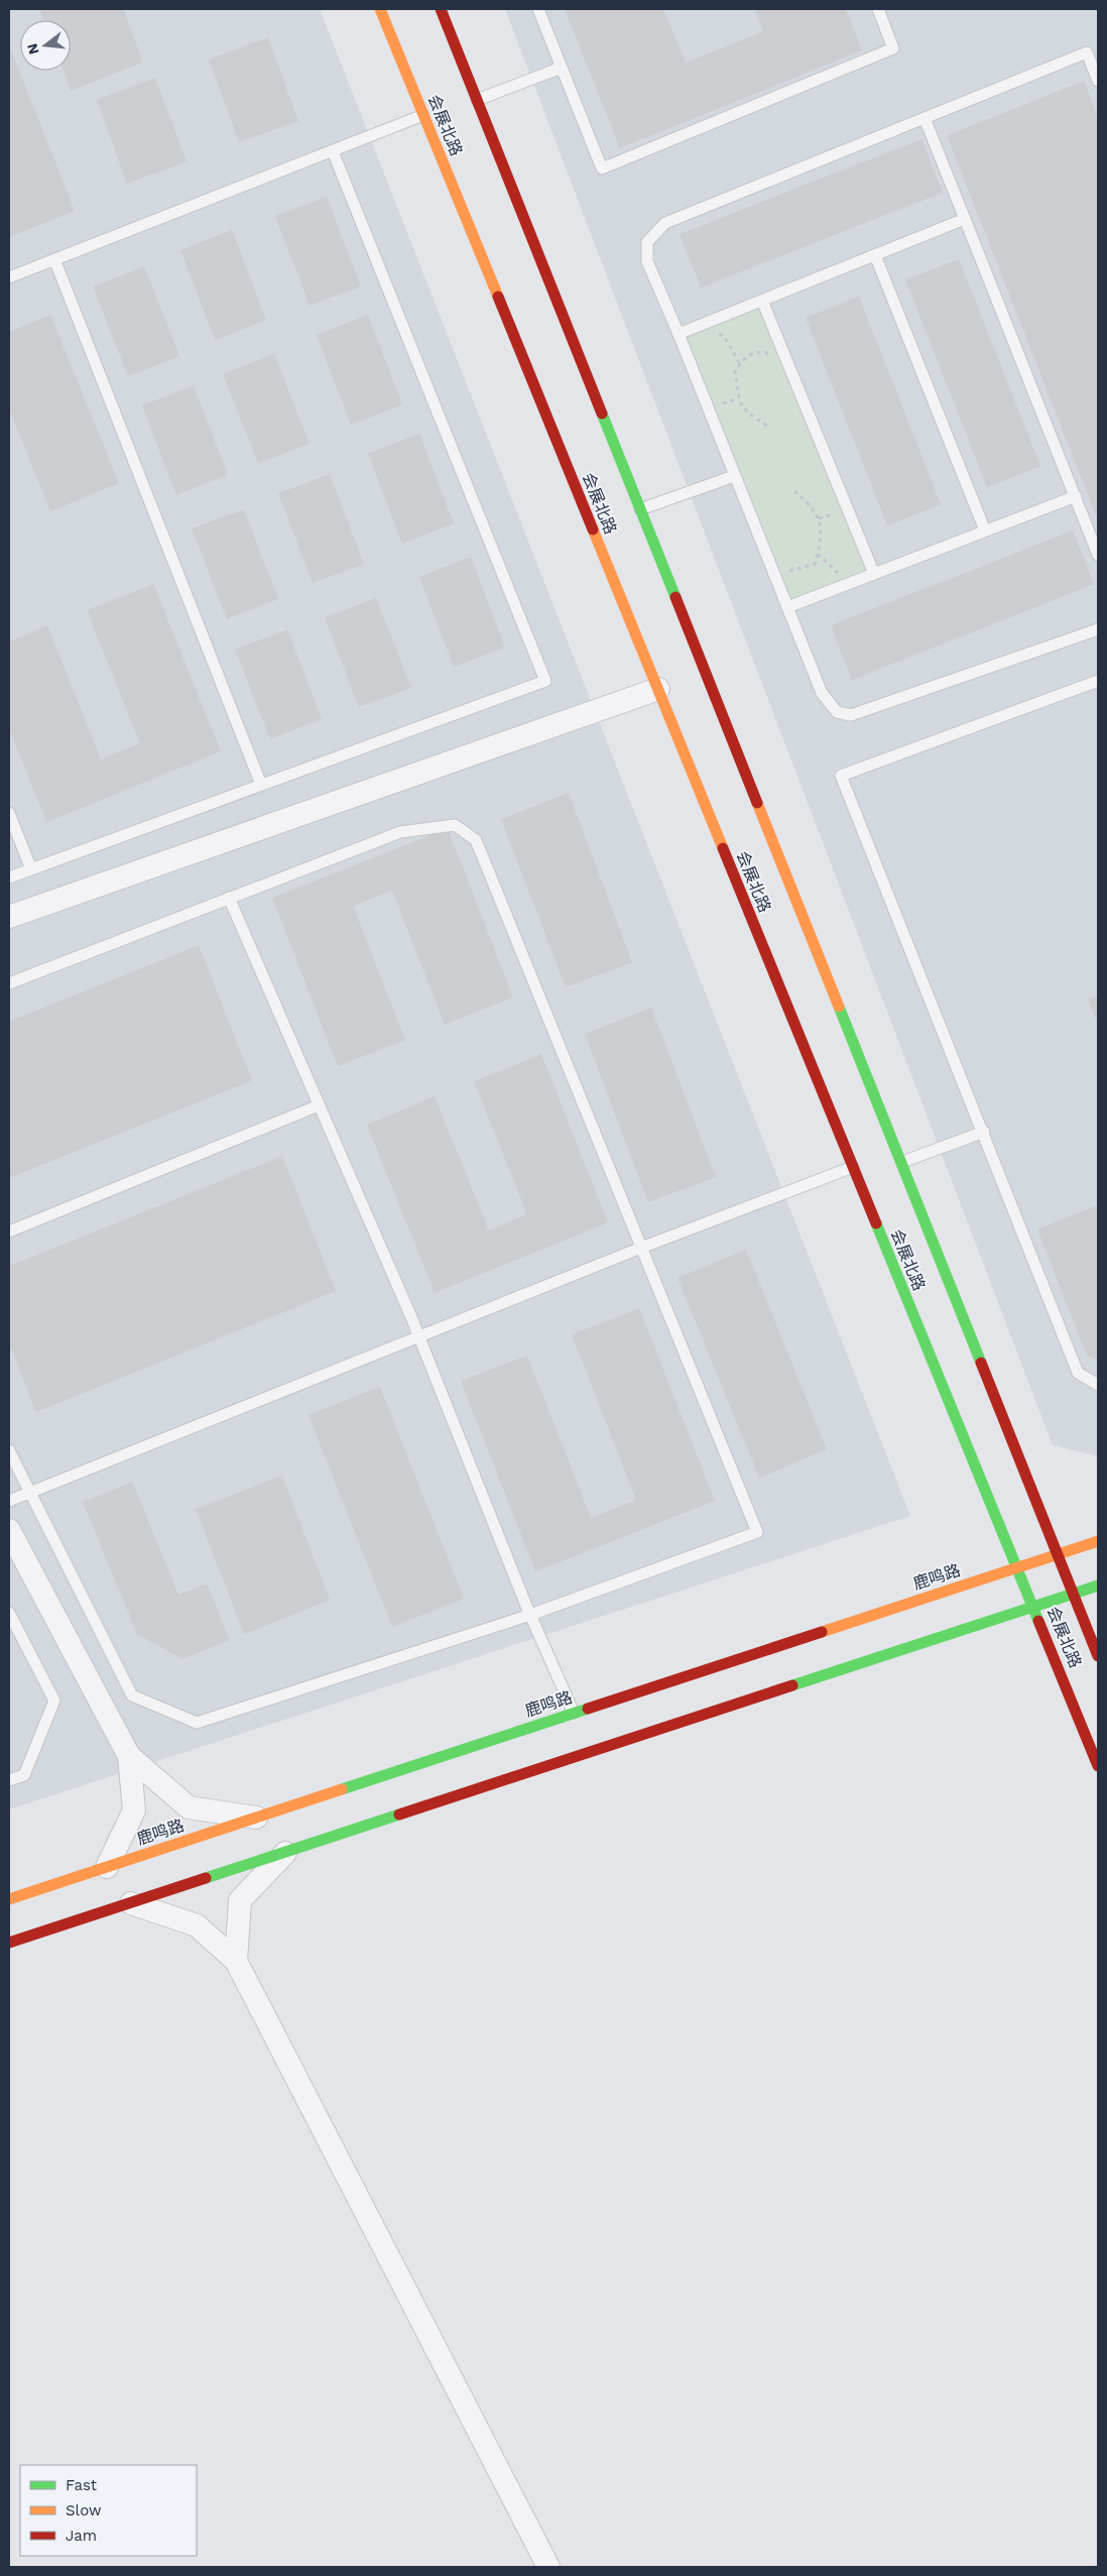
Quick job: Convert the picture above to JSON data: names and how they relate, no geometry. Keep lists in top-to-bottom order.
{
  "streets": {
    "main road": ["会展北路", "鹿鸣路"]
  },
  "crossings": [
    ["会展北路", "鹿鸣路"]
  ],
  "legend": ["Fast", "Slow", "Jam"],
  "north": "left"
}
